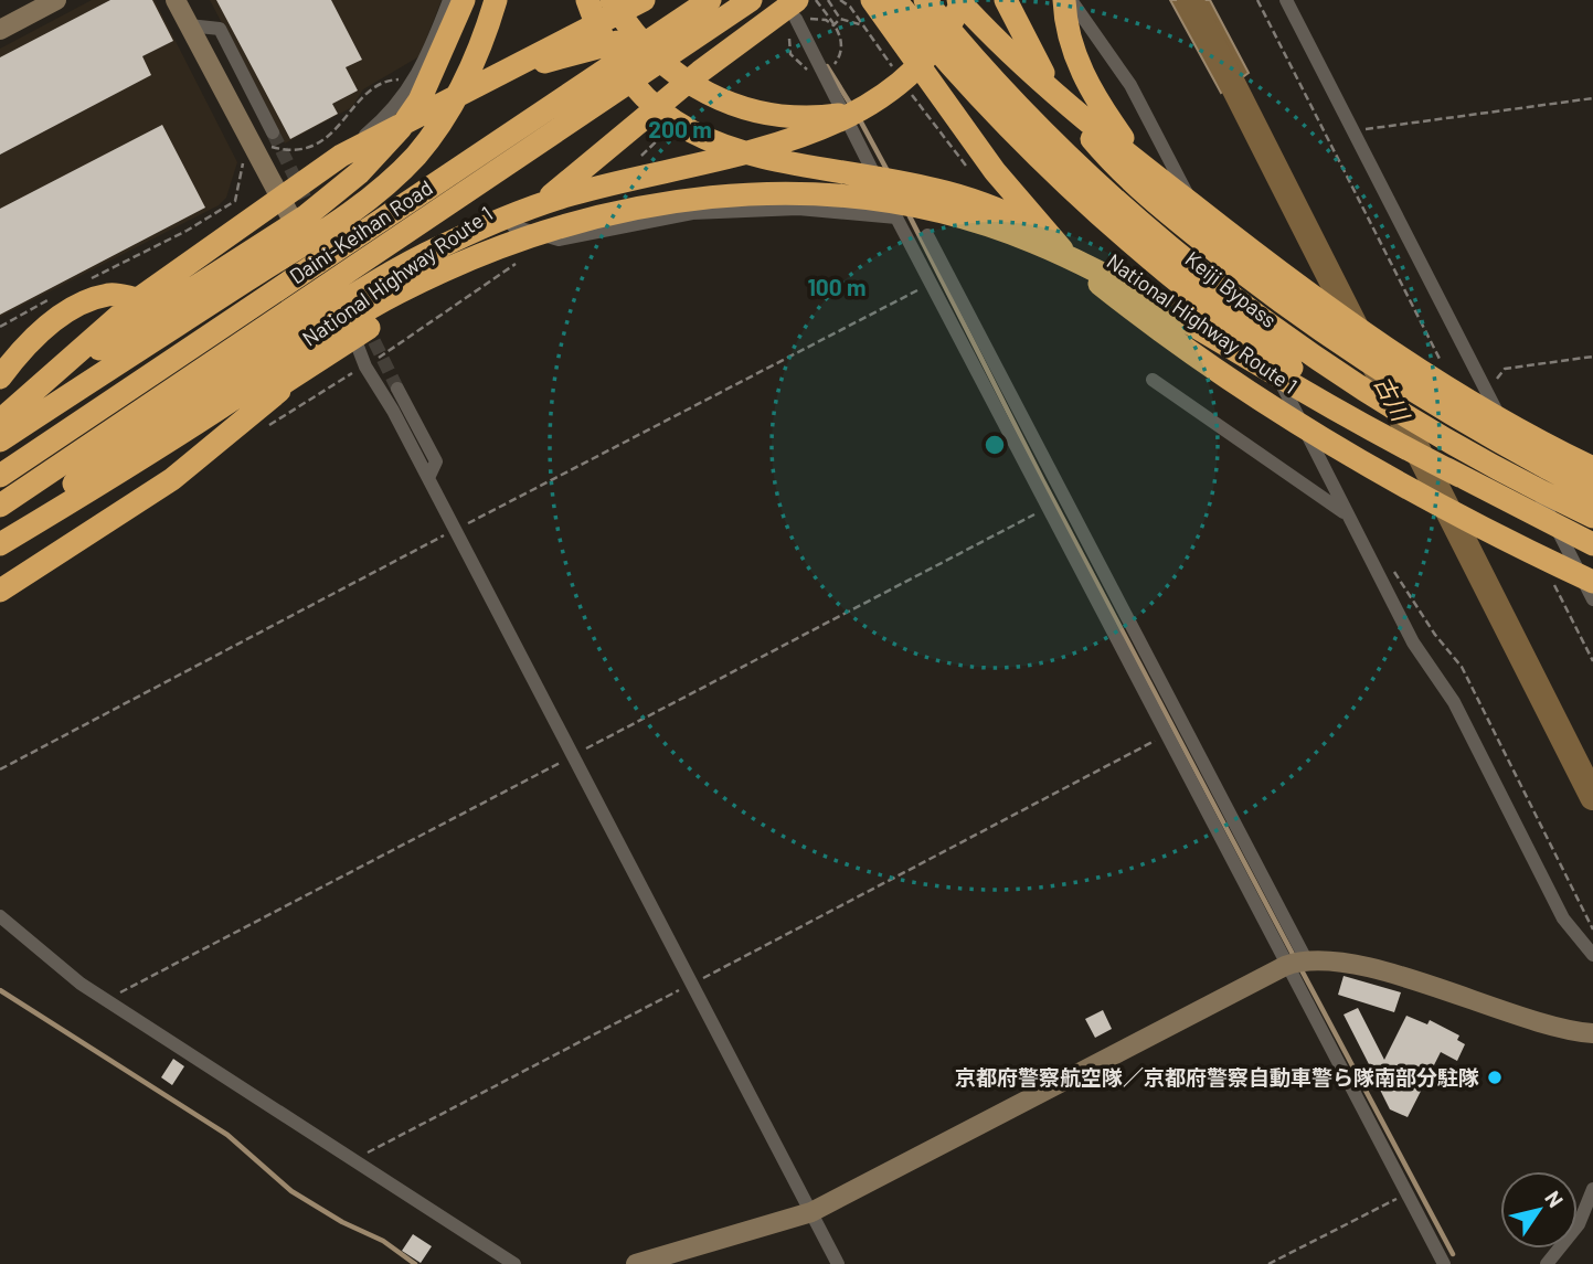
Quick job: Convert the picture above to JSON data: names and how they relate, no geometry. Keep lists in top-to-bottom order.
{
  "streets": {
    "highway": ["Daini-Keihan Road", "National Highway Route 1", "Keiji Bypass"]
  },
  "water": ["古川"],
  "places": ["京都府警察航空隊／京都府警察自動車警ら隊南部分駐隊"],
  "north": "top right",
  "rings": ["200 m", "100 m"]
}
